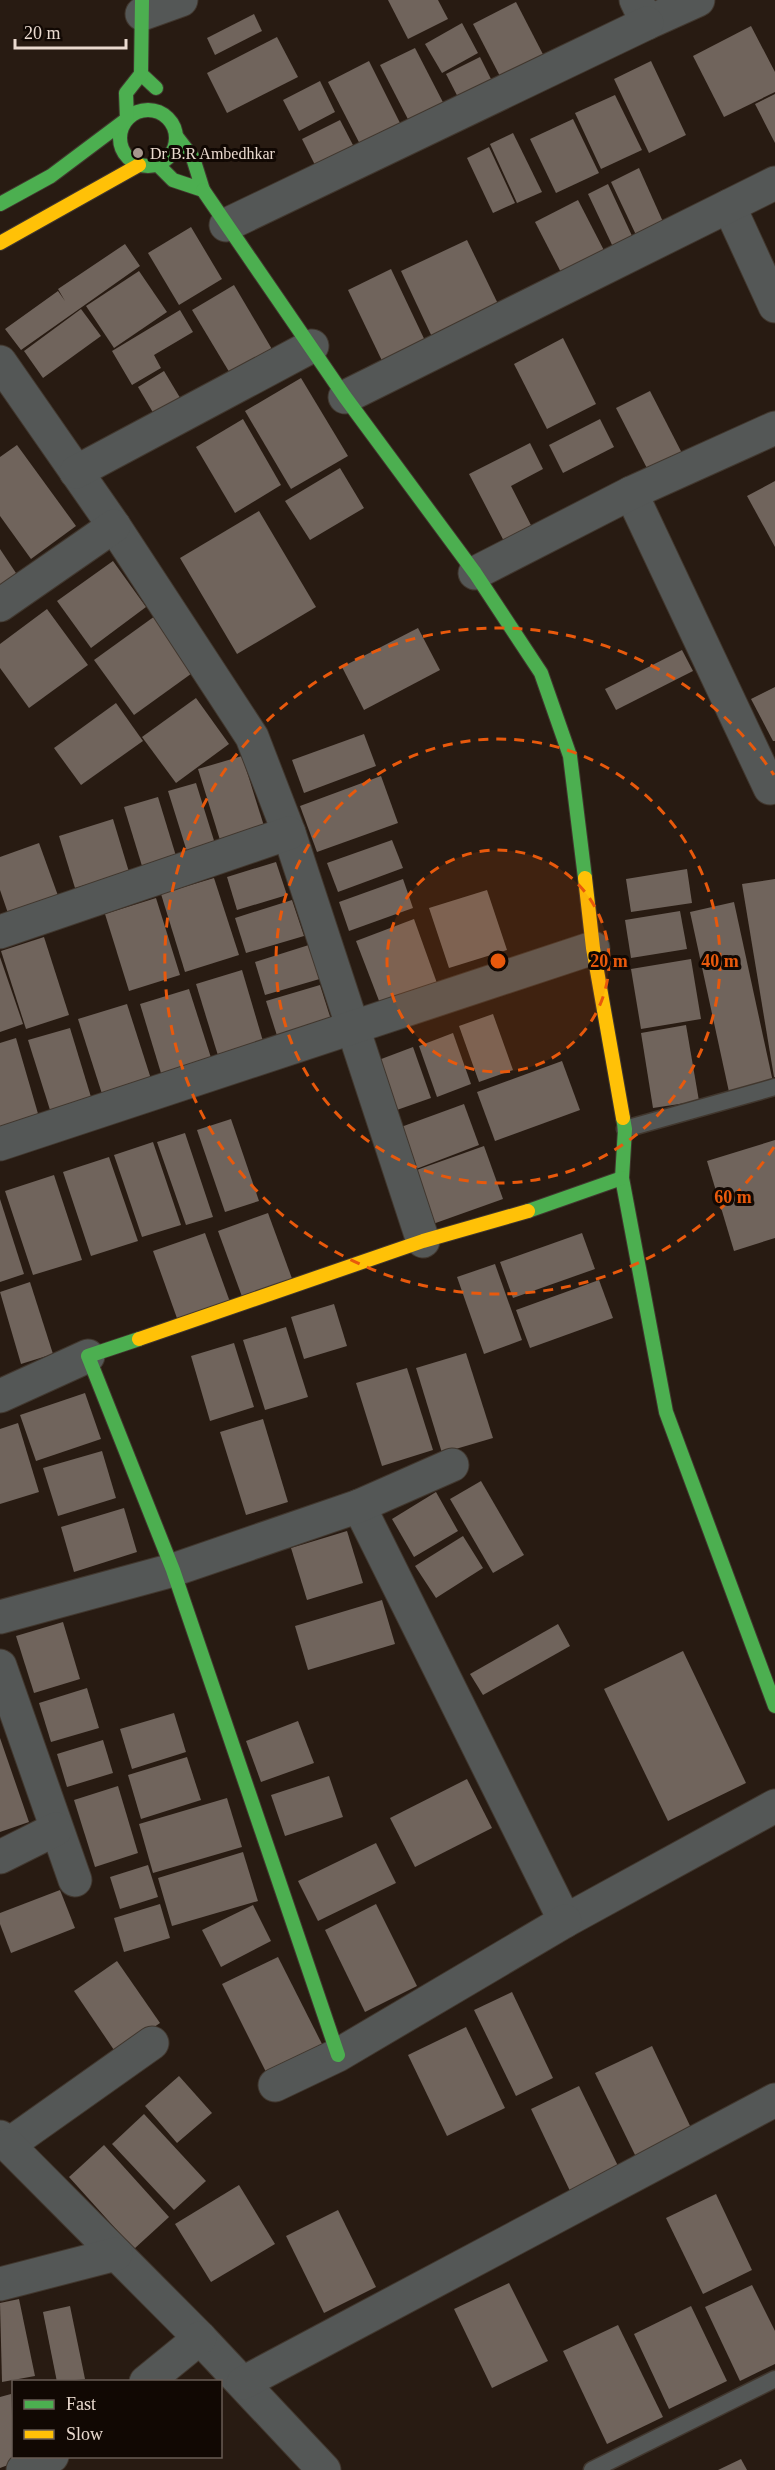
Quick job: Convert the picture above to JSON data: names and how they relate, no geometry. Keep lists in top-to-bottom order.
{
  "places": ["Dr B.R Ambedhkar"],
  "legend": ["Fast", "Slow"],
  "scale_bar": "20 m",
  "rings": ["20 m", "40 m", "60 m"]
}
